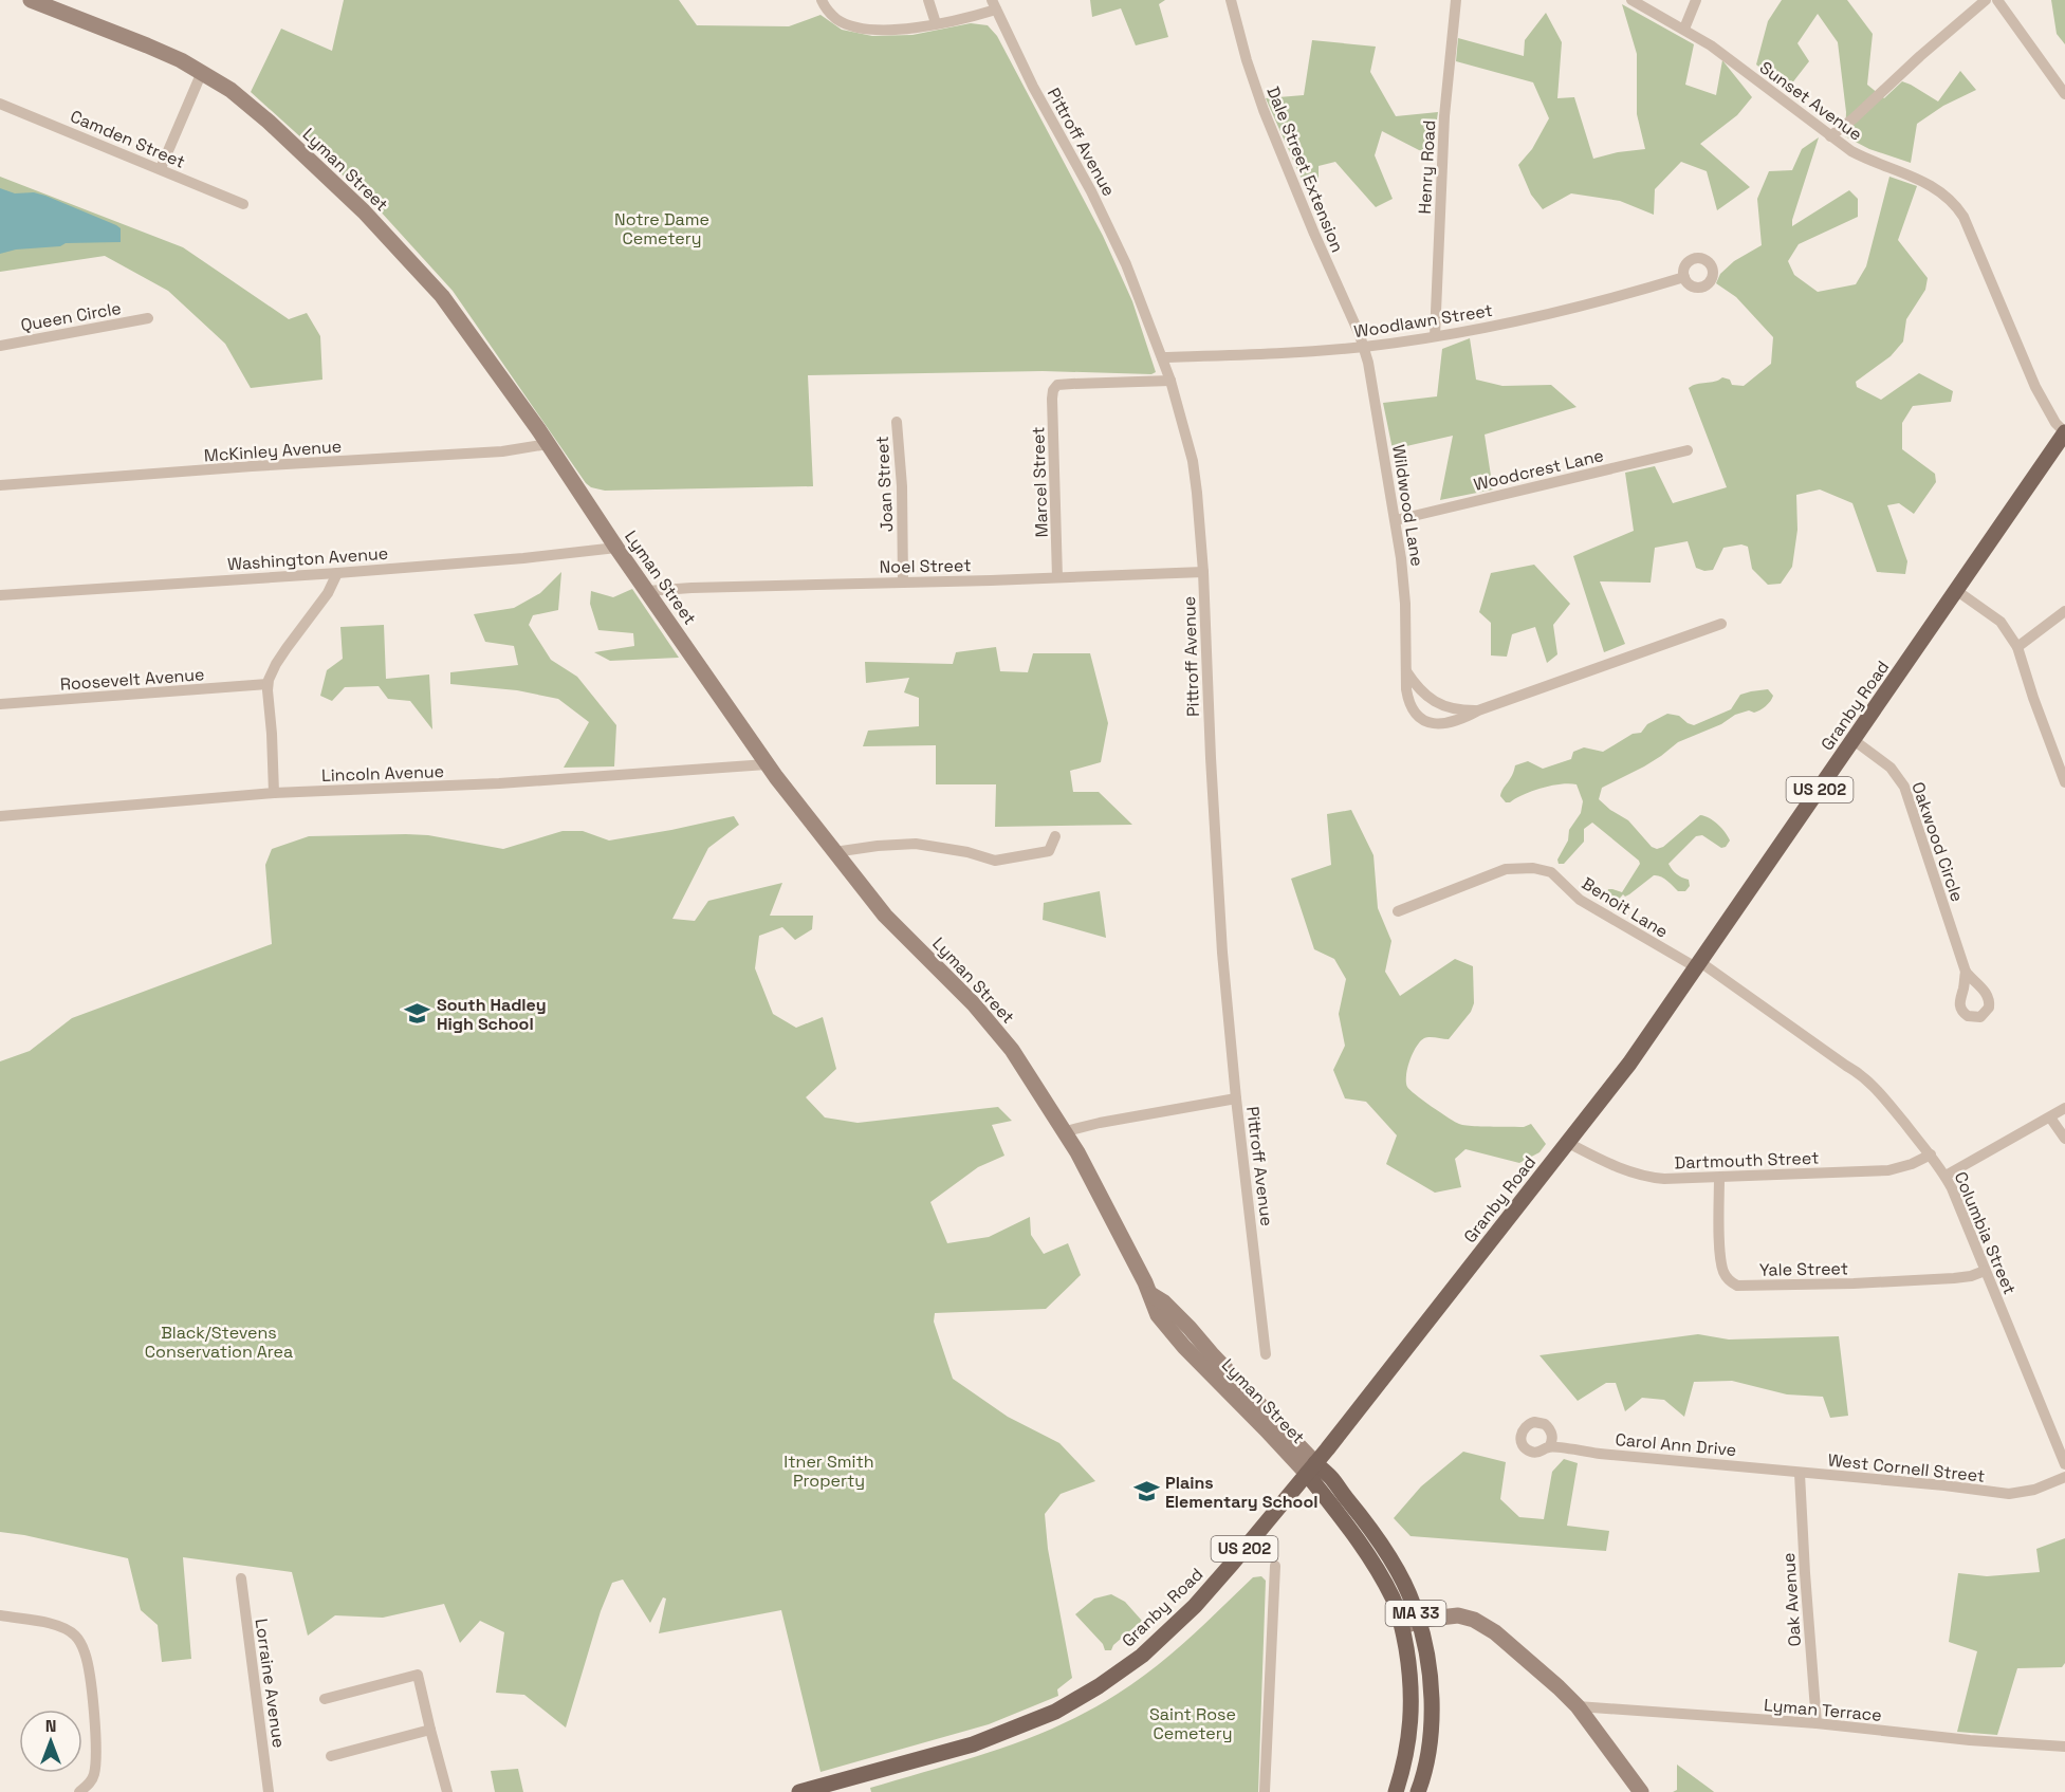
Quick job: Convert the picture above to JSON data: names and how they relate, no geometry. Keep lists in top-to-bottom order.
{
  "streets": {
    "main road": [
      "Lyman Street",
      "Granby Road",
      "US 202",
      "MA 33"
    ],
    "street": [
      "Sunset Avenue",
      "Camden Street",
      "Pittroff Avenue",
      "Henry Road",
      "Dale Street Extension",
      "Queen Circle",
      "Woodlawn Street",
      "McKinley Avenue",
      "Woodcrest Lane",
      "Marcel Street",
      "Joan Street",
      "Wildwood Lane",
      "Washington Avenue",
      "Noel Street",
      "Roosevelt Avenue",
      "Lincoln Avenue",
      "Oakwood Circle",
      "Benoit Lane",
      "Dartmouth Street",
      "Columbia Street",
      "Yale Street",
      "Carol Ann Drive",
      "West Cornell Street",
      "Oak Avenue",
      "Lorraine Avenue",
      "Lyman Terrace"
    ]
  },
  "crossings": [
    ["Sunset Avenue", "Granby Road"],
    ["Pittroff Avenue", "Woodlawn Street"],
    ["Pittroff Avenue", "Marcel Street"],
    ["Pittroff Avenue", "Noel Street"],
    ["Henry Road", "Woodlawn Street"],
    ["Lyman Street", "McKinley Avenue"],
    ["Lyman Street", "Washington Avenue"],
    ["Lyman Street", "Noel Street"],
    ["Lyman Street", "Granby Road"],
    ["Lyman Street", "Lincoln Avenue"],
    ["Lyman Street", "MA 33"],
    ["Dale Street Extension", "Woodlawn Street"],
    ["Dale Street Extension", "Wildwood Lane"],
    ["Woodlawn Street", "Wildwood Lane"],
    ["Woodcrest Lane", "Wildwood Lane"],
    ["Marcel Street", "Noel Street"],
    ["Joan Street", "Noel Street"],
    ["Granby Road", "Oakwood Circle"],
    ["Granby Road", "Benoit Lane"],
    ["Granby Road", "Dartmouth Street"],
    ["Granby Road", "Columbia Street"],
    ["Granby Road", "MA 33"],
    ["Benoit Lane", "Columbia Street"],
    ["Dartmouth Street", "Columbia Street"],
    ["Dartmouth Street", "Yale Street"],
    ["Columbia Street", "Yale Street"],
    ["Carol Ann Drive", "West Cornell Street"],
    ["Carol Ann Drive", "Oak Avenue"],
    ["West Cornell Street", "Oak Avenue"],
    ["Oak Avenue", "Lyman Terrace"]
  ],
  "parks": [
    "Notre Dame Cemetery",
    "Black/Stevens Conservation Area",
    "Itner Smith Property",
    "Saint Rose Cemetery"
  ],
  "places": {
    "school or university": ["South Hadley High School", "Plains Elementary School"]
  },
  "north": "top"
}
